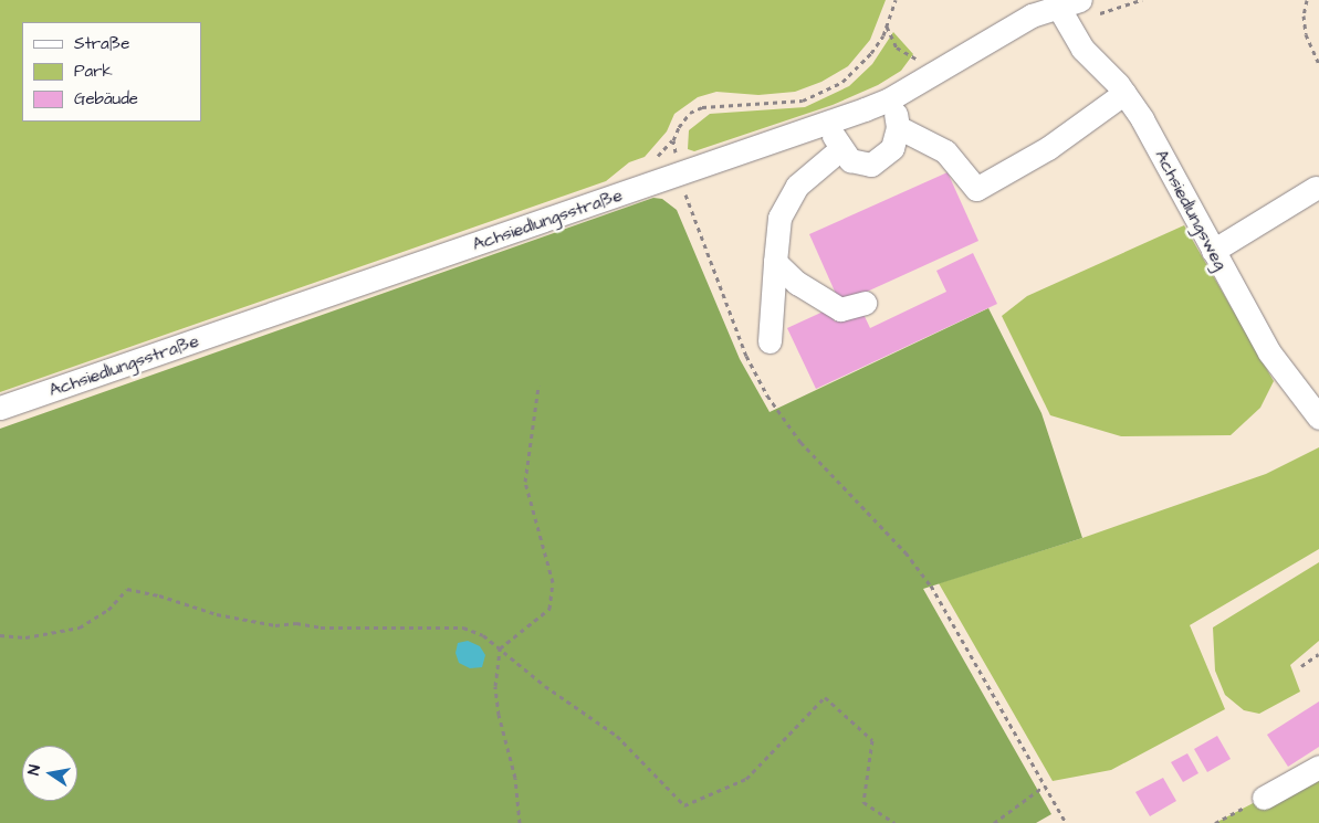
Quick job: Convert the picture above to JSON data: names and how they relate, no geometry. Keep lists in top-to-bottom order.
{
  "streets": {
    "street": ["Achsiedlungsweg", "Achsiedlungsstraße"]
  },
  "crossings": [
    ["Achsiedlungsweg", "Achsiedlungsstraße"]
  ],
  "legend": ["Straße", "Park", "Gebäude"],
  "north": "left"
}
